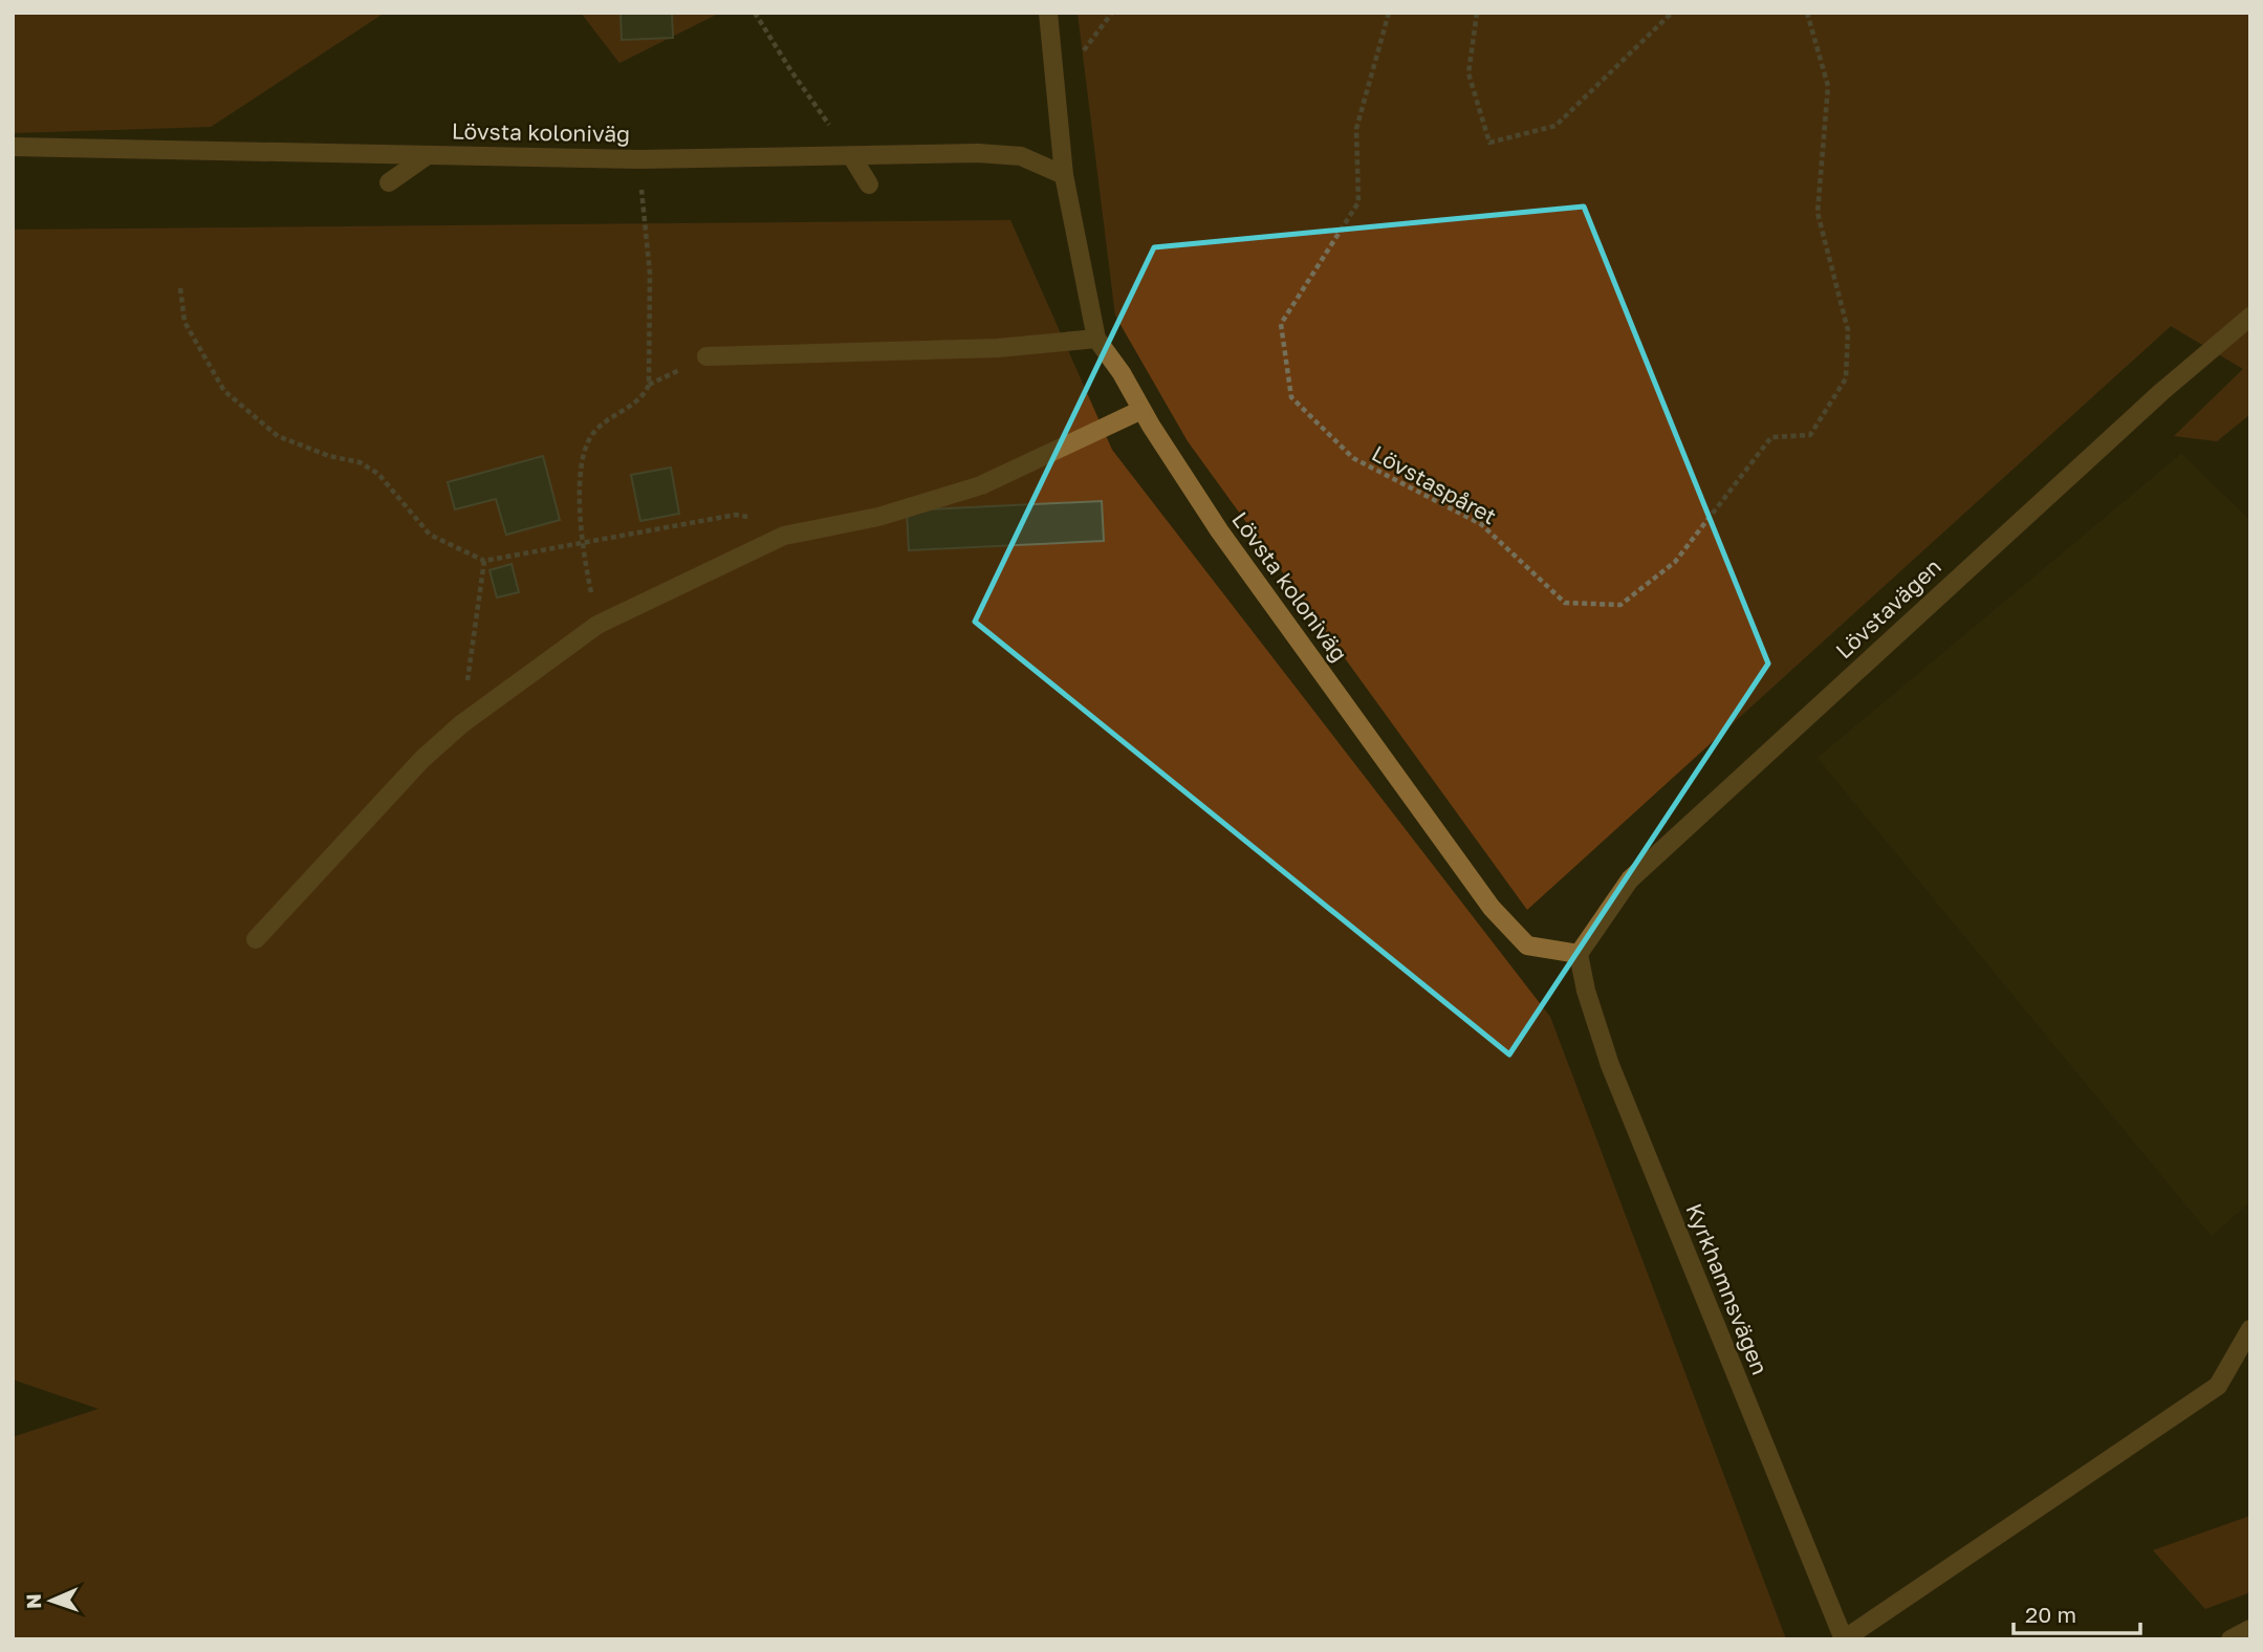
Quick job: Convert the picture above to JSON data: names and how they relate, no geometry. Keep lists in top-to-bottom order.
{
  "streets": {
    "street": ["Lövsta koloniväg", "Lövstavägen", "Kyrkhamnsvägen"],
    "path": ["Lövstaspåret"]
  },
  "crossings": [
    ["Lövsta koloniväg", "Lövstavägen"],
    ["Lövsta koloniväg", "Kyrkhamnsvägen"],
    ["Lövstavägen", "Kyrkhamnsvägen"]
  ],
  "scale_bar": "20 m",
  "north": "left"
}
